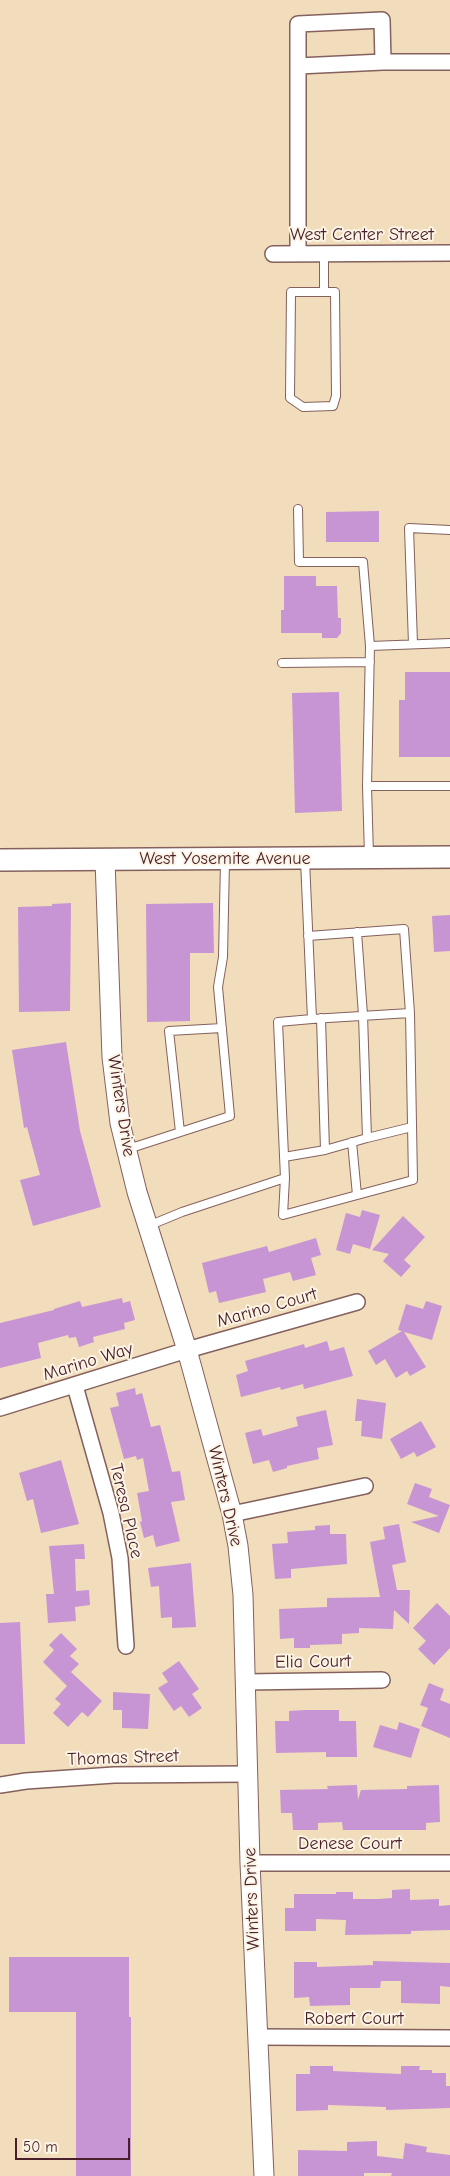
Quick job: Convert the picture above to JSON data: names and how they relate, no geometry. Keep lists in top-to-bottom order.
{
  "streets": {
    "main road": ["West Yosemite Avenue"],
    "street": [
      "West Center Street",
      "Winters Drive",
      "Marino Court",
      "Marino Way",
      "Teresa Place",
      "Elia Court",
      "Thomas Street",
      "Denese Court",
      "Robert Court"
    ]
  },
  "crossings": [
    ["West Yosemite Avenue", "Winters Drive"],
    ["Winters Drive", "Marino Court"],
    ["Winters Drive", "Marino Way"],
    ["Winters Drive", "Elia Court"],
    ["Winters Drive", "Thomas Street"],
    ["Winters Drive", "Denese Court"],
    ["Winters Drive", "Robert Court"],
    ["Marino Court", "Marino Way"],
    ["Marino Way", "Teresa Place"]
  ],
  "scale_bar": "50 m"
}
